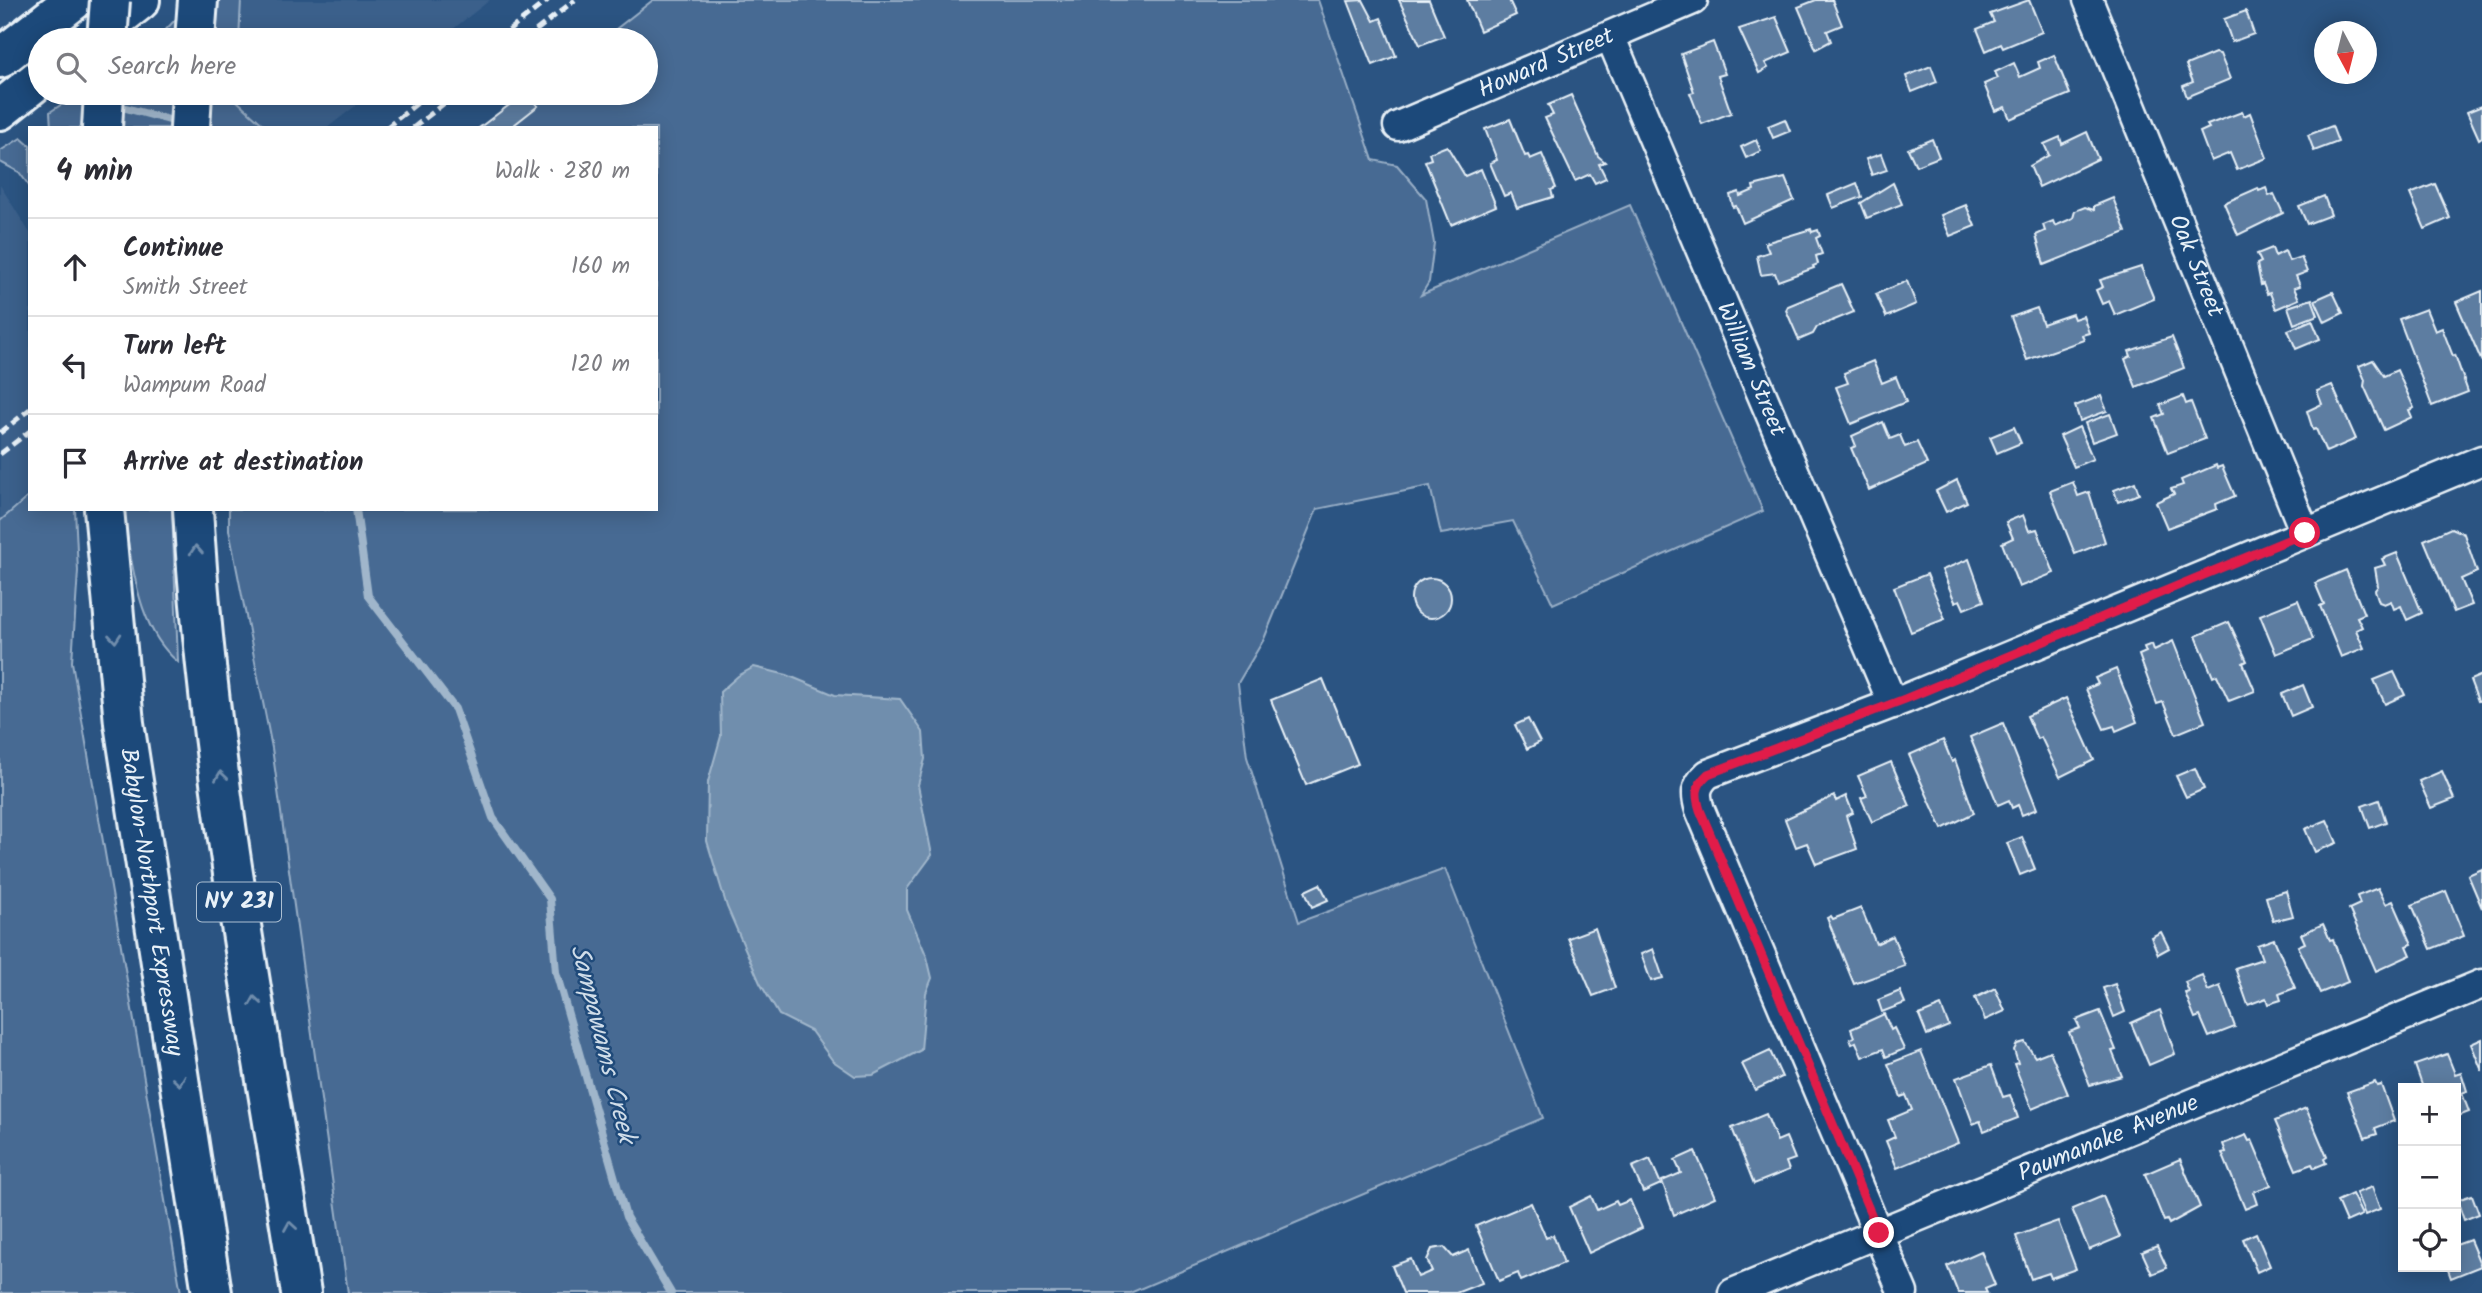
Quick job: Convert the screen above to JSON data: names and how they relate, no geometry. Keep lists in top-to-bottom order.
{
  "streets": {
    "main road": ["Babylon-Northport Expressway", "NY 231"],
    "street": [
      "Howard Street",
      "Oak Street",
      "William Street",
      "Paumanake Avenue"
    ]
  },
  "crossings": [
    ["Howard Street", "William Street"]
  ],
  "water": ["Sampawams Creek"],
  "north": "bottom",
  "page": {
    "search": "Search here",
    "heading": ["4 min", "Walk · 280 m"],
    "list": [
      ["Continue", "Smith Street", "160 m"],
      ["Turn left", "Wampum Road", "120 m"],
      "Arrive at destination"
    ],
    "map_buttons": ["+", "−"]
  }
}
